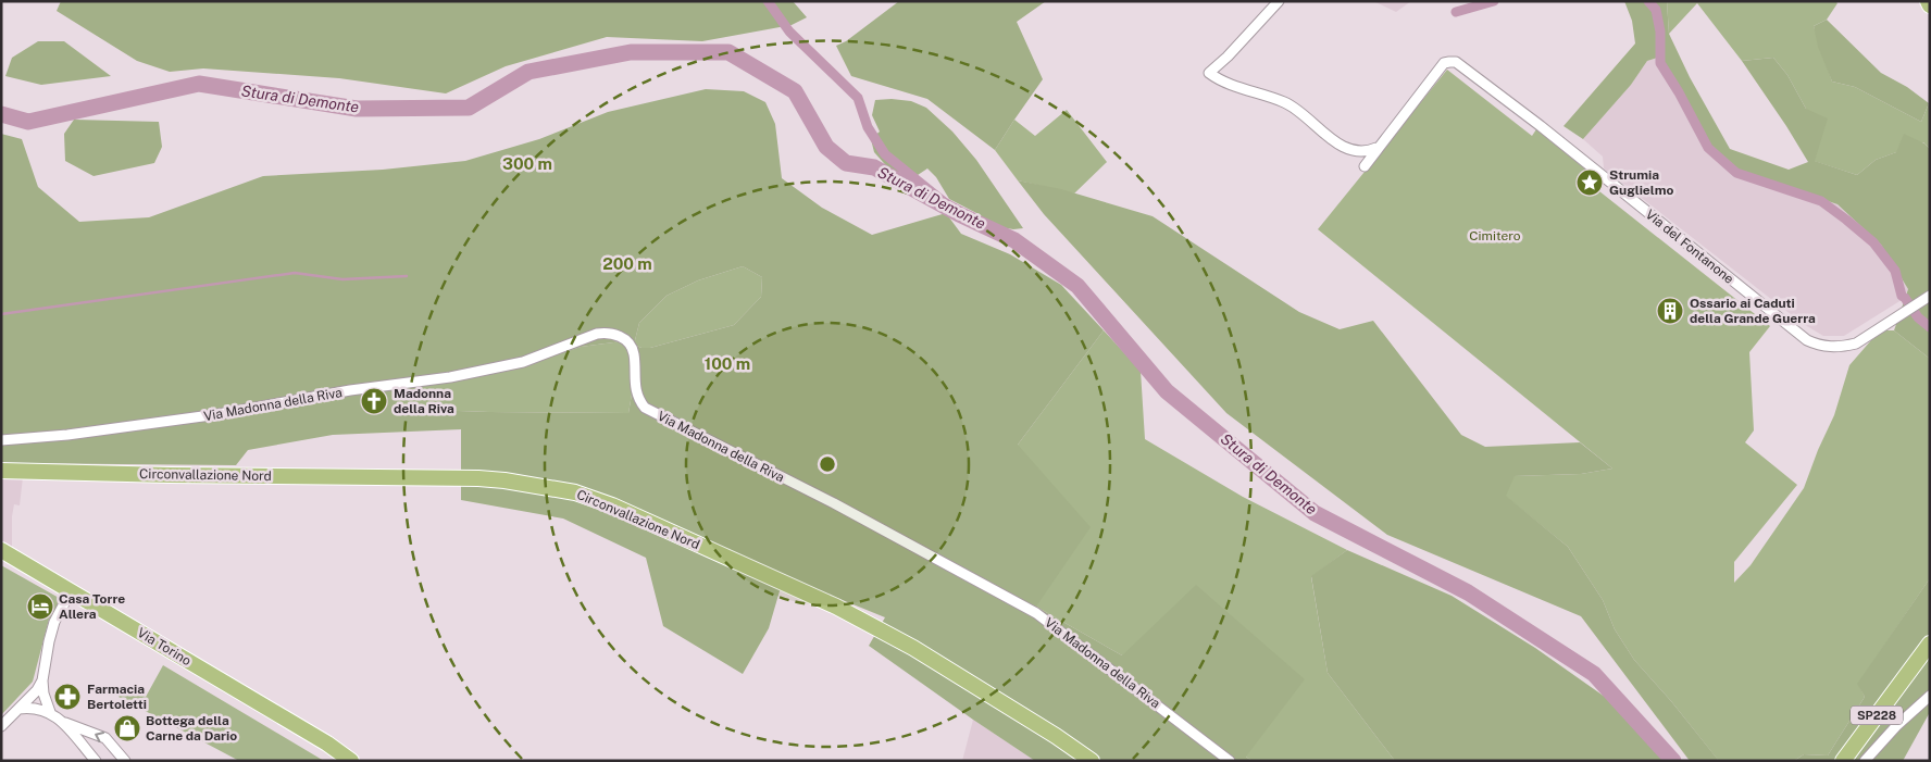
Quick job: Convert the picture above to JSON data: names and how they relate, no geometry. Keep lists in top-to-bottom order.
{
  "streets": {
    "main road": ["Circonvallazione Nord", "Via Torino", "SP228"],
    "street": ["Via del Fontanone", "Via Madonna della Riva"]
  },
  "water": ["Stura di Demonte"],
  "parks": ["Cimitero"],
  "places": {
    "place": ["Strumia Guglielmo"],
    "building": ["Ossario ai Caduti della Grande Guerra"],
    "church": ["Madonna della Riva"],
    "hotel": ["Casa Torre Allera"],
    "pharmacy": ["Farmacia Bertoletti"],
    "shop": ["Bottega della Carne da Dario"]
  },
  "rings": ["300 m", "200 m", "100 m"]
}
